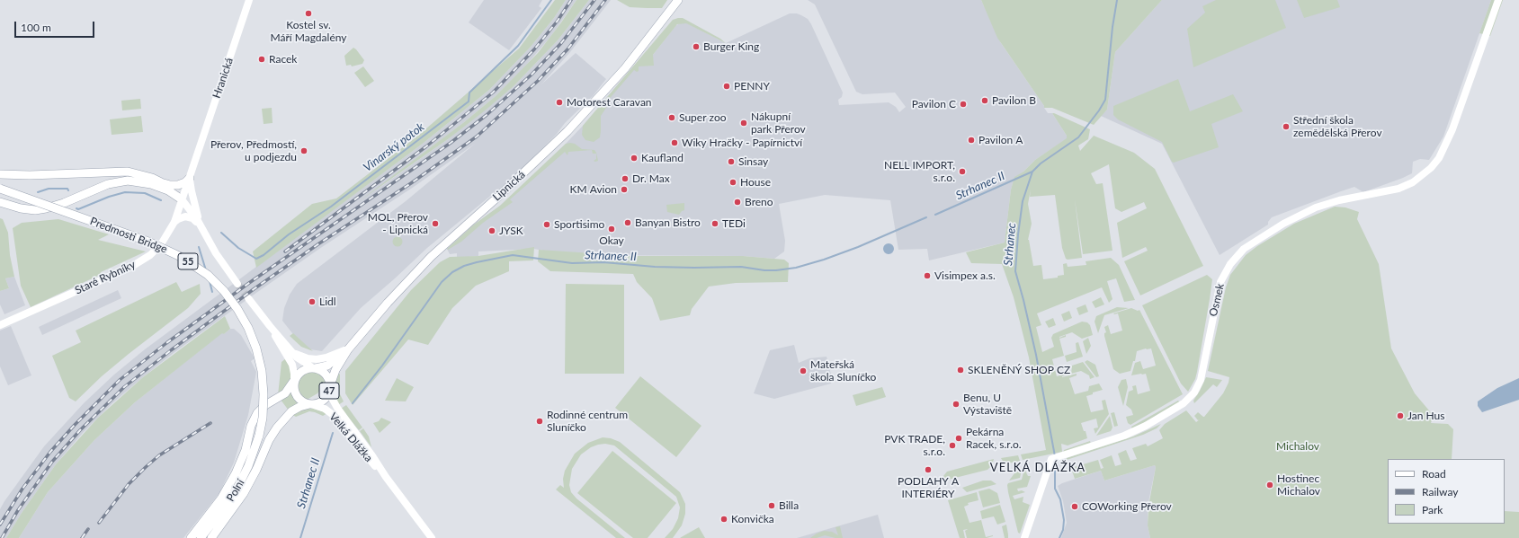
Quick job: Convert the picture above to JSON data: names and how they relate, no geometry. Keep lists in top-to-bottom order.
{
  "streets": {
    "main road": [
      "Lipnická",
      "Predmosti Bridge",
      "55",
      "47",
      "Polní"
    ],
    "street": [
      "Hranická",
      "Staré Rybníky",
      "Osmek",
      "Velká Dlážka"
    ]
  },
  "crossings": [
    ["Hranická", "Staré Rybníky"],
    ["Lipnická", "47"],
    ["Lipnická", "Velká Dlážka"],
    ["Predmosti Bridge", "Polní"],
    ["47", "Velká Dlážka"]
  ],
  "districts": ["VELKÁ DLÁŽKA"],
  "water": ["Vinarský potok", "Strhanec II", "Strhanec"],
  "parks": ["Michalov"],
  "places": [
    "Kostel sv. Máří Magdalény",
    "Burger King",
    "Racek",
    "PENNY",
    "Pavilon B",
    "Motorest Caravan",
    "Pavilon C",
    "Super zoo",
    "Nákupní park Přerov",
    "Střední škola zemědělská Přerov",
    "Pavilon A",
    "Wiky Hračky - Papírnictví",
    "Přerov, Předmostí, u podjezdu",
    "Kaufland",
    "Sinsay",
    "NELL IMPORT, s.r.o.",
    "Dr. Max",
    "House",
    "KM Avion",
    "Breno",
    "Banyan Bistro",
    "MOL, Přerov - Lipnická",
    "TEDi",
    "Sportisimo",
    "Okay",
    "JYSK",
    "Visimpex a.s.",
    "Lidl",
    "SKLENĚNÝ SHOP CZ",
    "Mateřská škola Sluníčko",
    "Benu, U Výstaviště",
    "Jan Hus",
    "Rodinné centrum Sluníčko",
    "Pekárna Racek, s.r.o.",
    "PVK TRADE, s.r.o.",
    "PODLAHY A INTERIÉRY",
    "Hostinec Michalov",
    "Billa",
    "COWorking Přerov",
    "Konvička"
  ],
  "legend": ["Road", "Railway", "Park"],
  "scale_bar": "100 m"
}
